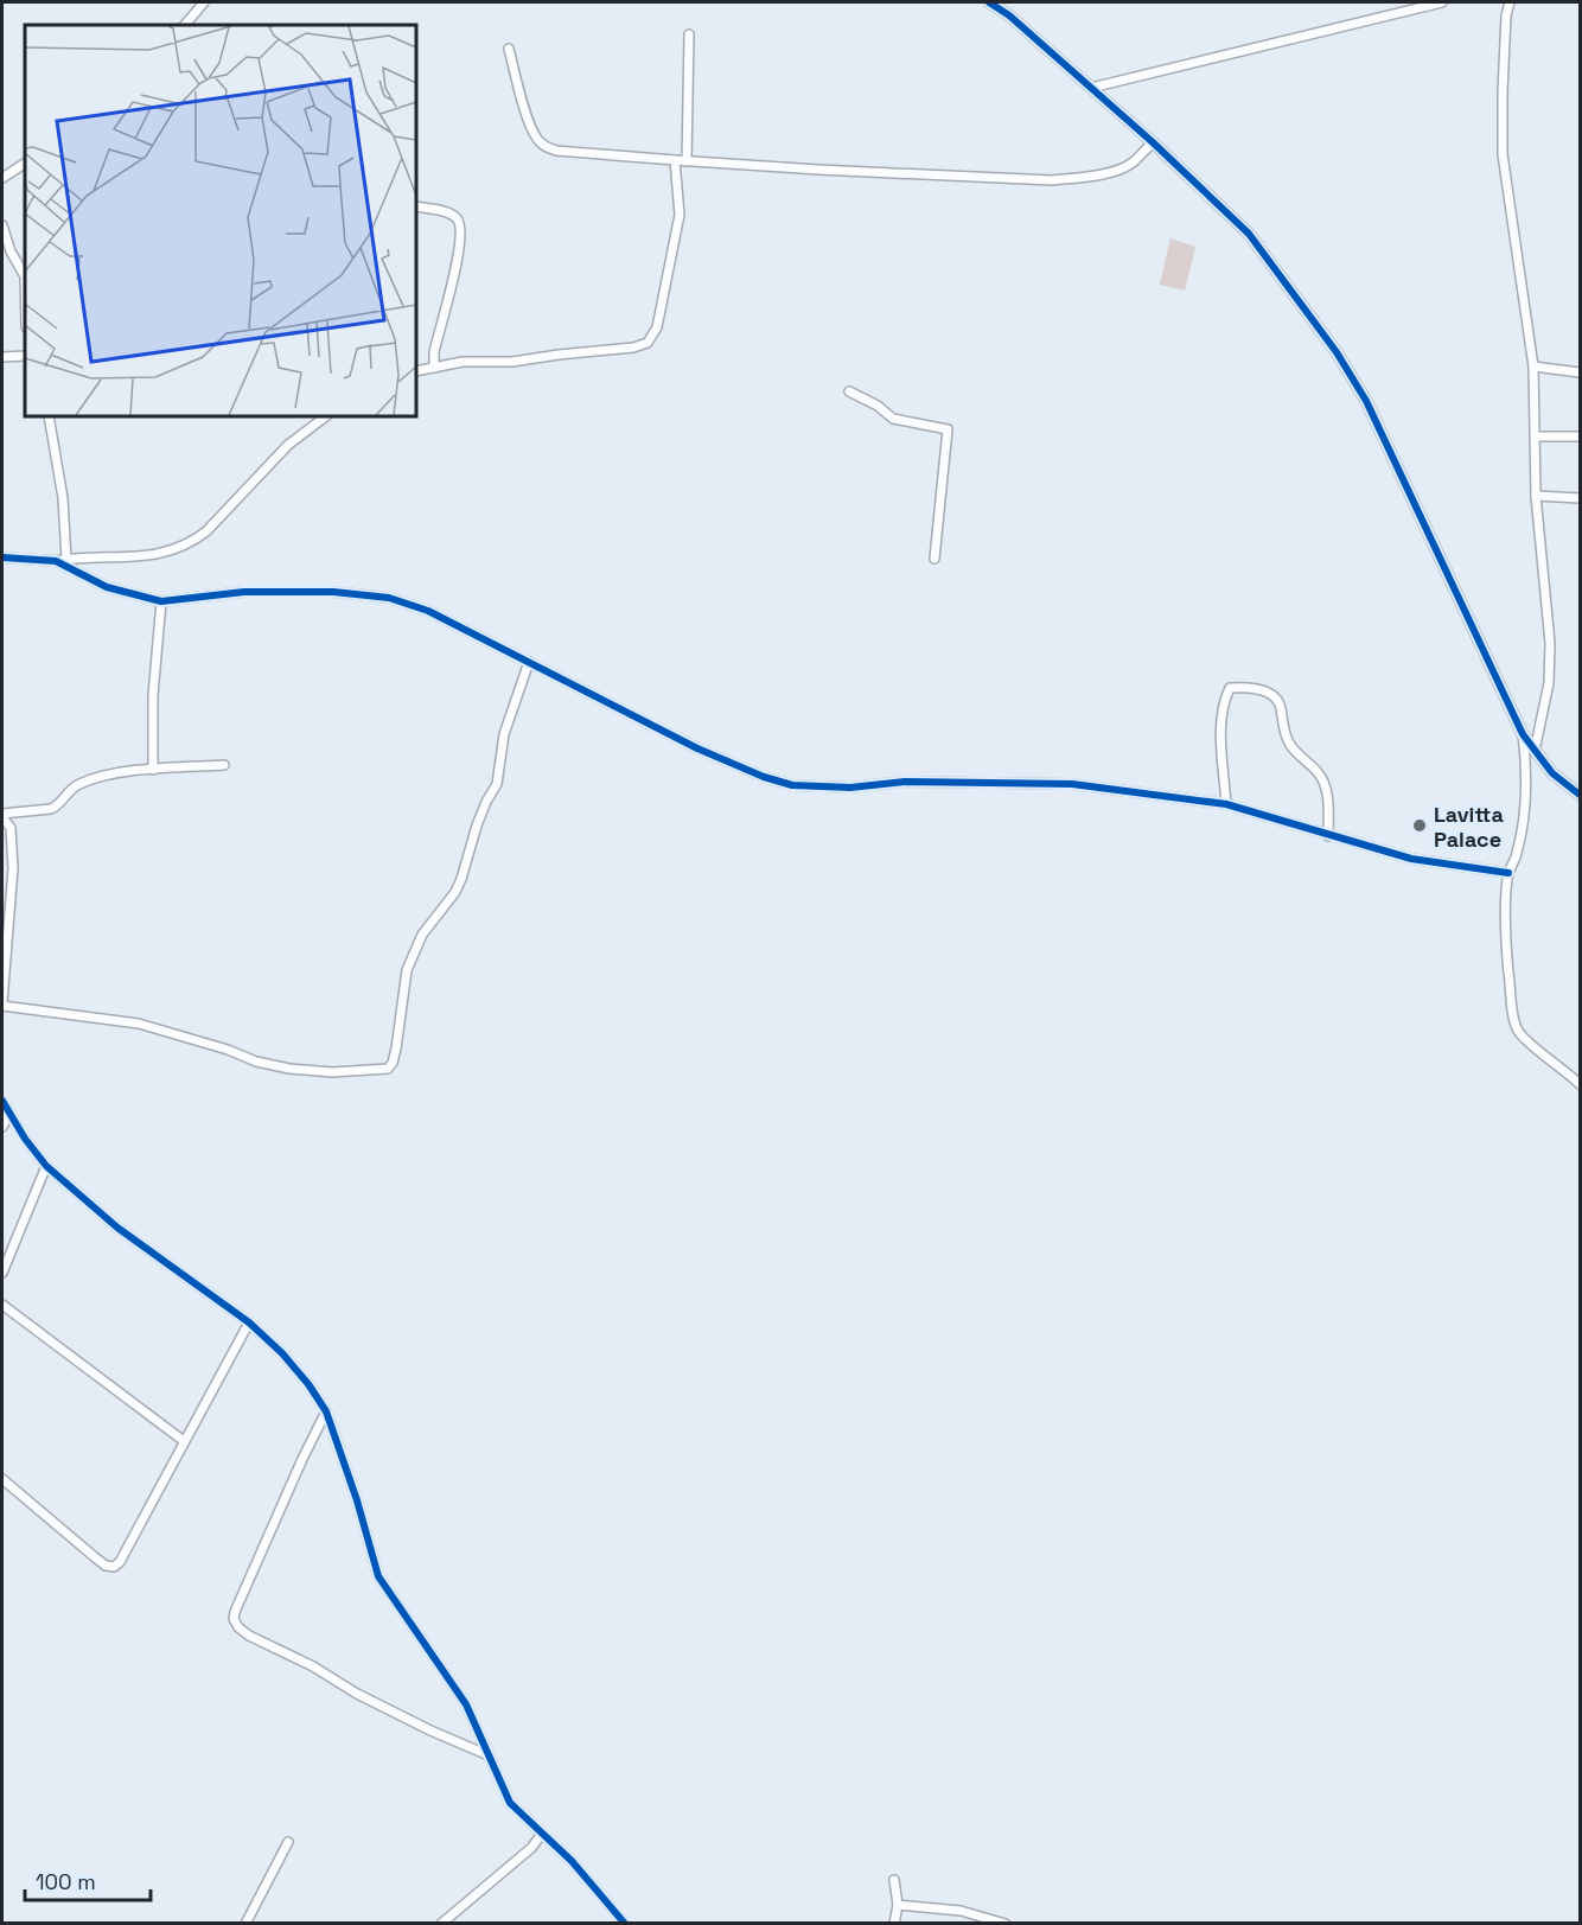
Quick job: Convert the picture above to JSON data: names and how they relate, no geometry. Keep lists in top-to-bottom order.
{
  "places": ["Lavitta Palace"],
  "scale_bar": "100 m"
}
